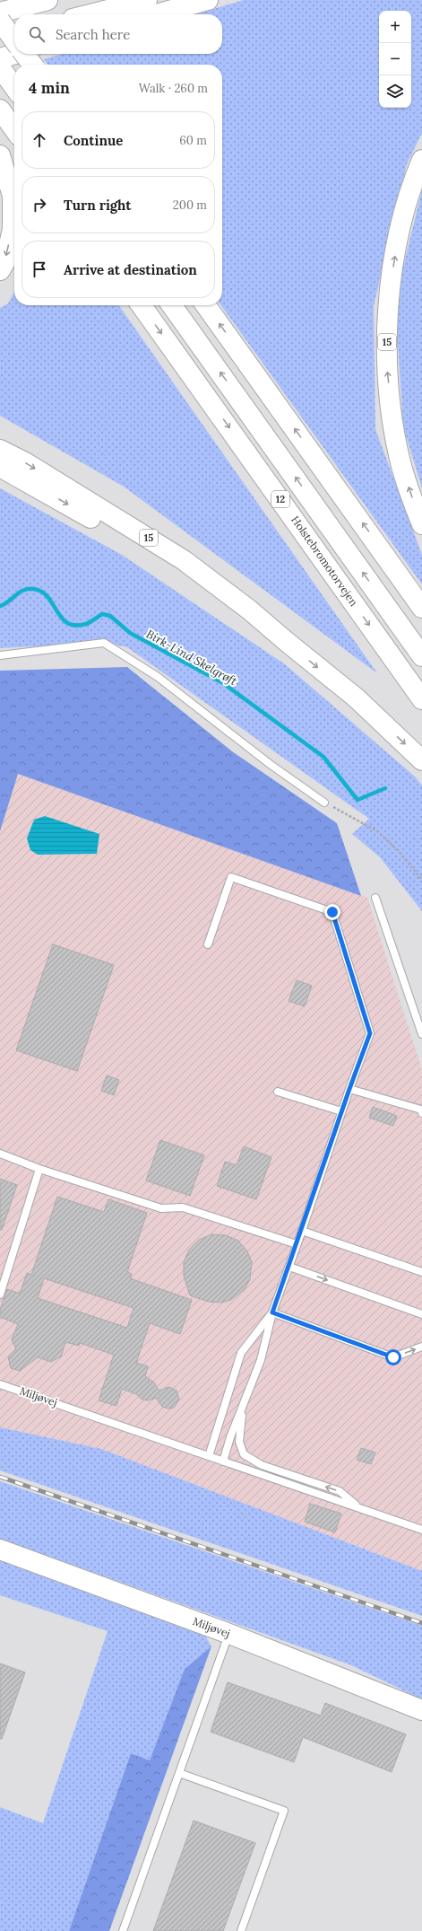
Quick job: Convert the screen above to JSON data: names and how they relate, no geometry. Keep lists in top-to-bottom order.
{
  "streets": {
    "main road": [
      "15",
      "12",
      "Holstebromotorvejen",
      "Miljøvej"
    ]
  },
  "water": ["Birk-Lind Skelgrøft"],
  "page": {
    "map_buttons": ["+", "−"],
    "search": "Search here",
    "heading": ["4 min", "Walk · 260 m"],
    "list": [
      ["Continue", "60 m"],
      ["Turn right", "200 m"],
      "Arrive at destination"
    ]
  }
}
